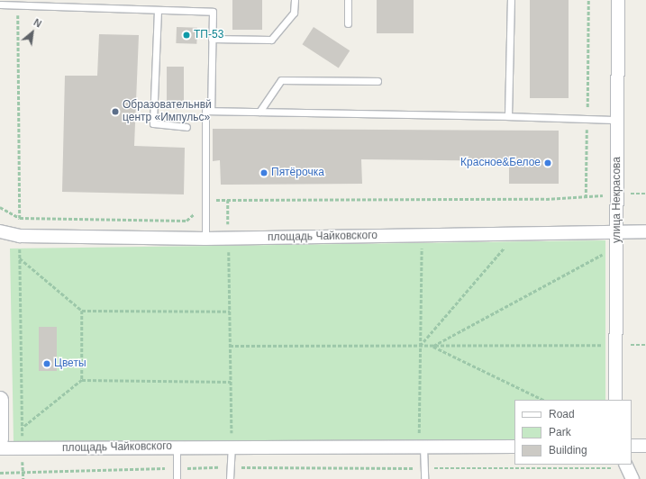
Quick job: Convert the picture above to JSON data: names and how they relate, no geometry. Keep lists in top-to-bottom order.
{
  "streets": {
    "street": ["улица Некрасова", "площадь Чайковского"]
  },
  "crossings": [
    ["улица Некрасова", "площадь Чайковского"]
  ],
  "places": [
    "ТП-53",
    "Образовательнвй центр «Импульс»",
    "Красное&Белое",
    "Пятёрочка",
    "Цветы"
  ],
  "legend": ["Road", "Park", "Building"],
  "north": "top right"
}
